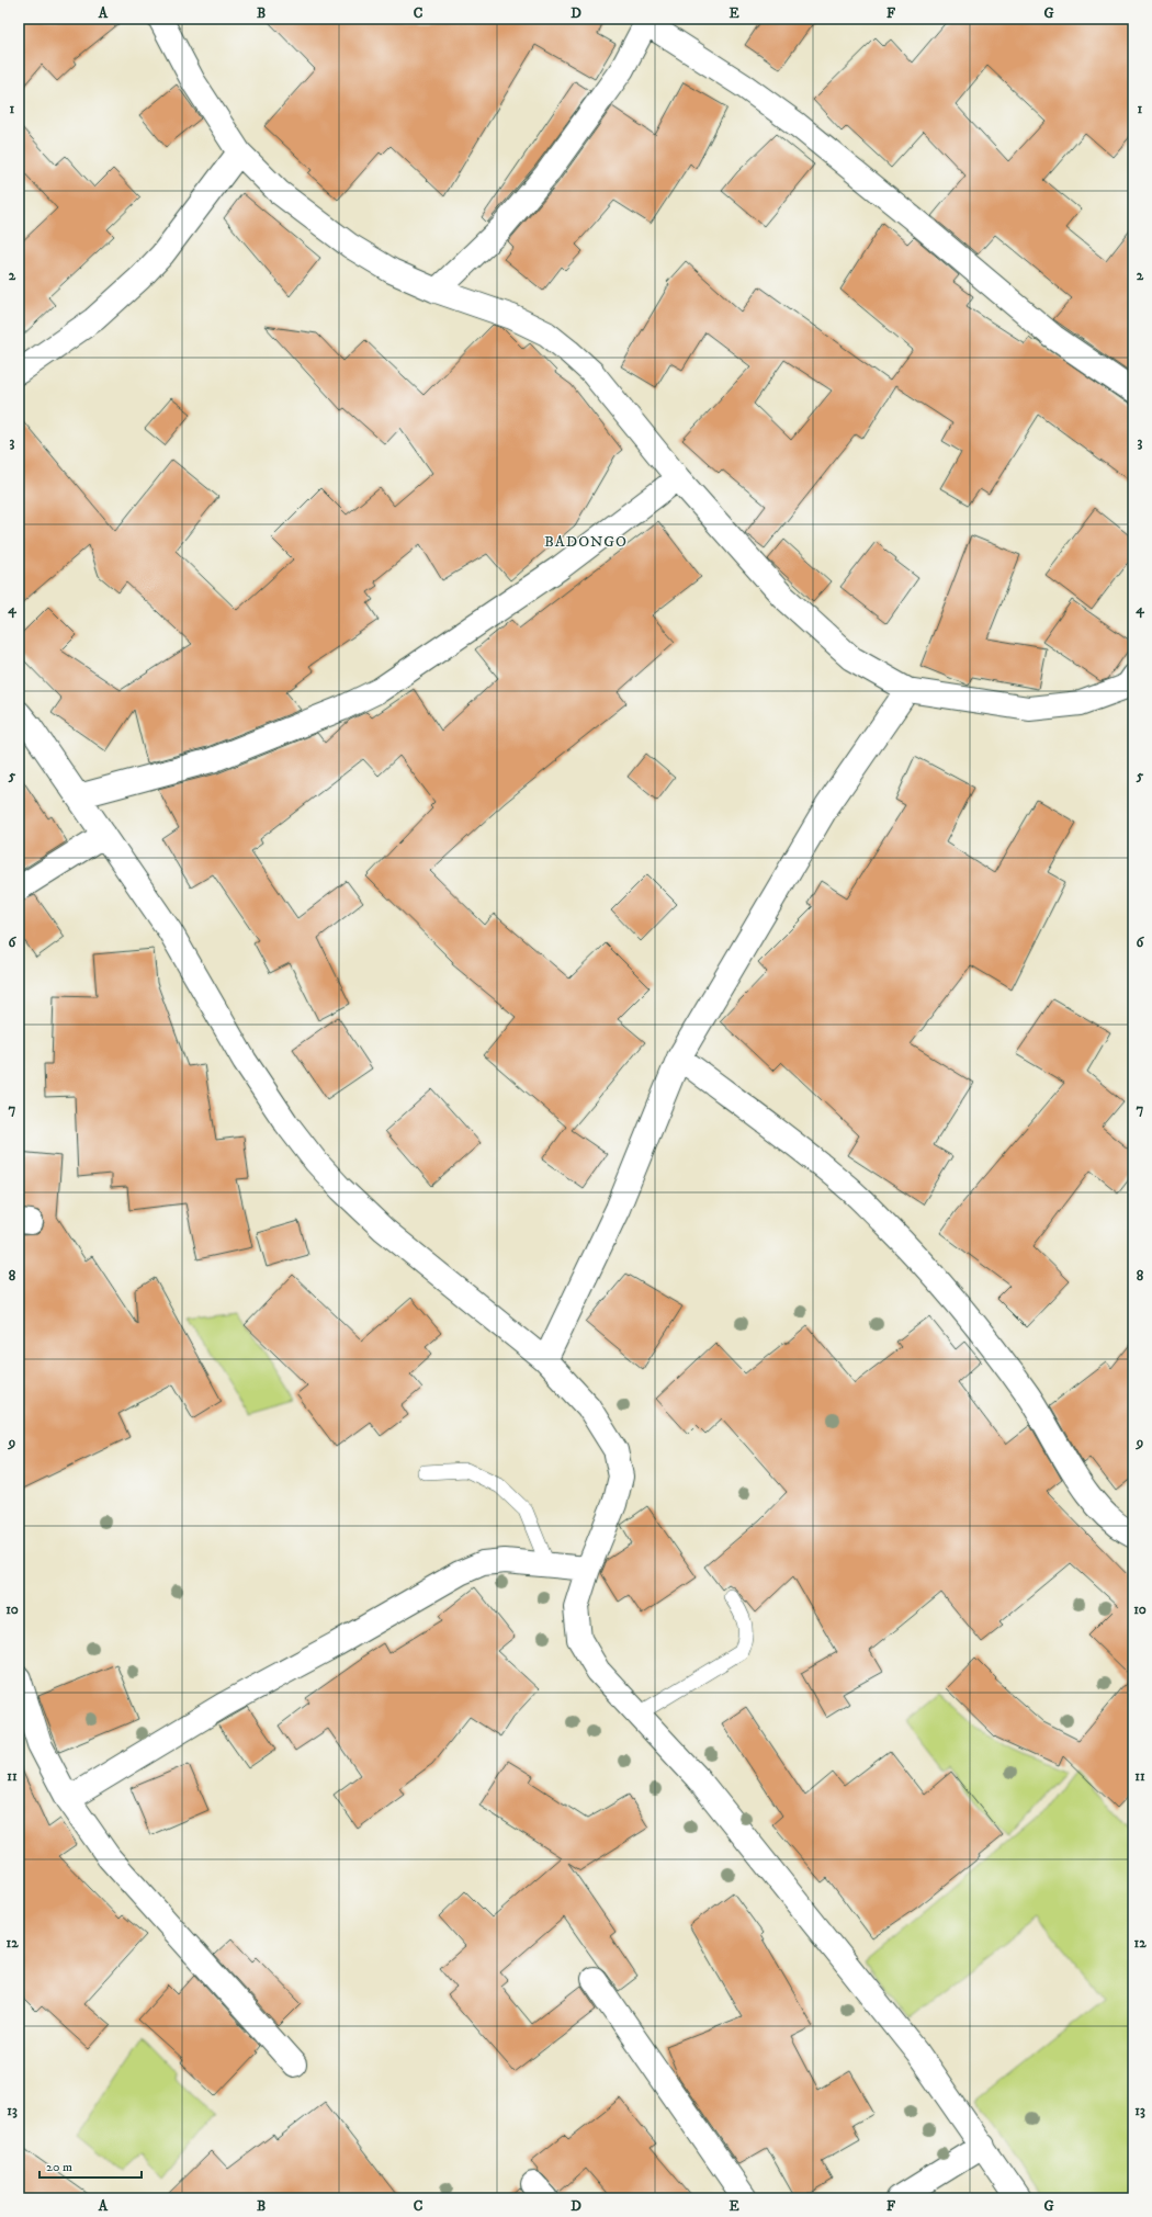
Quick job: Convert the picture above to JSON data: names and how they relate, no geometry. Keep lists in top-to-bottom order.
{
  "districts": ["BADONGO"],
  "scale_bar": "20 m",
  "grid": {
    "columns": [
      "A",
      "B",
      "C",
      "D",
      "E",
      "F",
      "G"
    ],
    "rows": [
      "1",
      "2",
      "3",
      "4",
      "5",
      "6",
      "7",
      "8",
      "9",
      "10",
      "11",
      "12",
      "13"
    ]
  }
}
